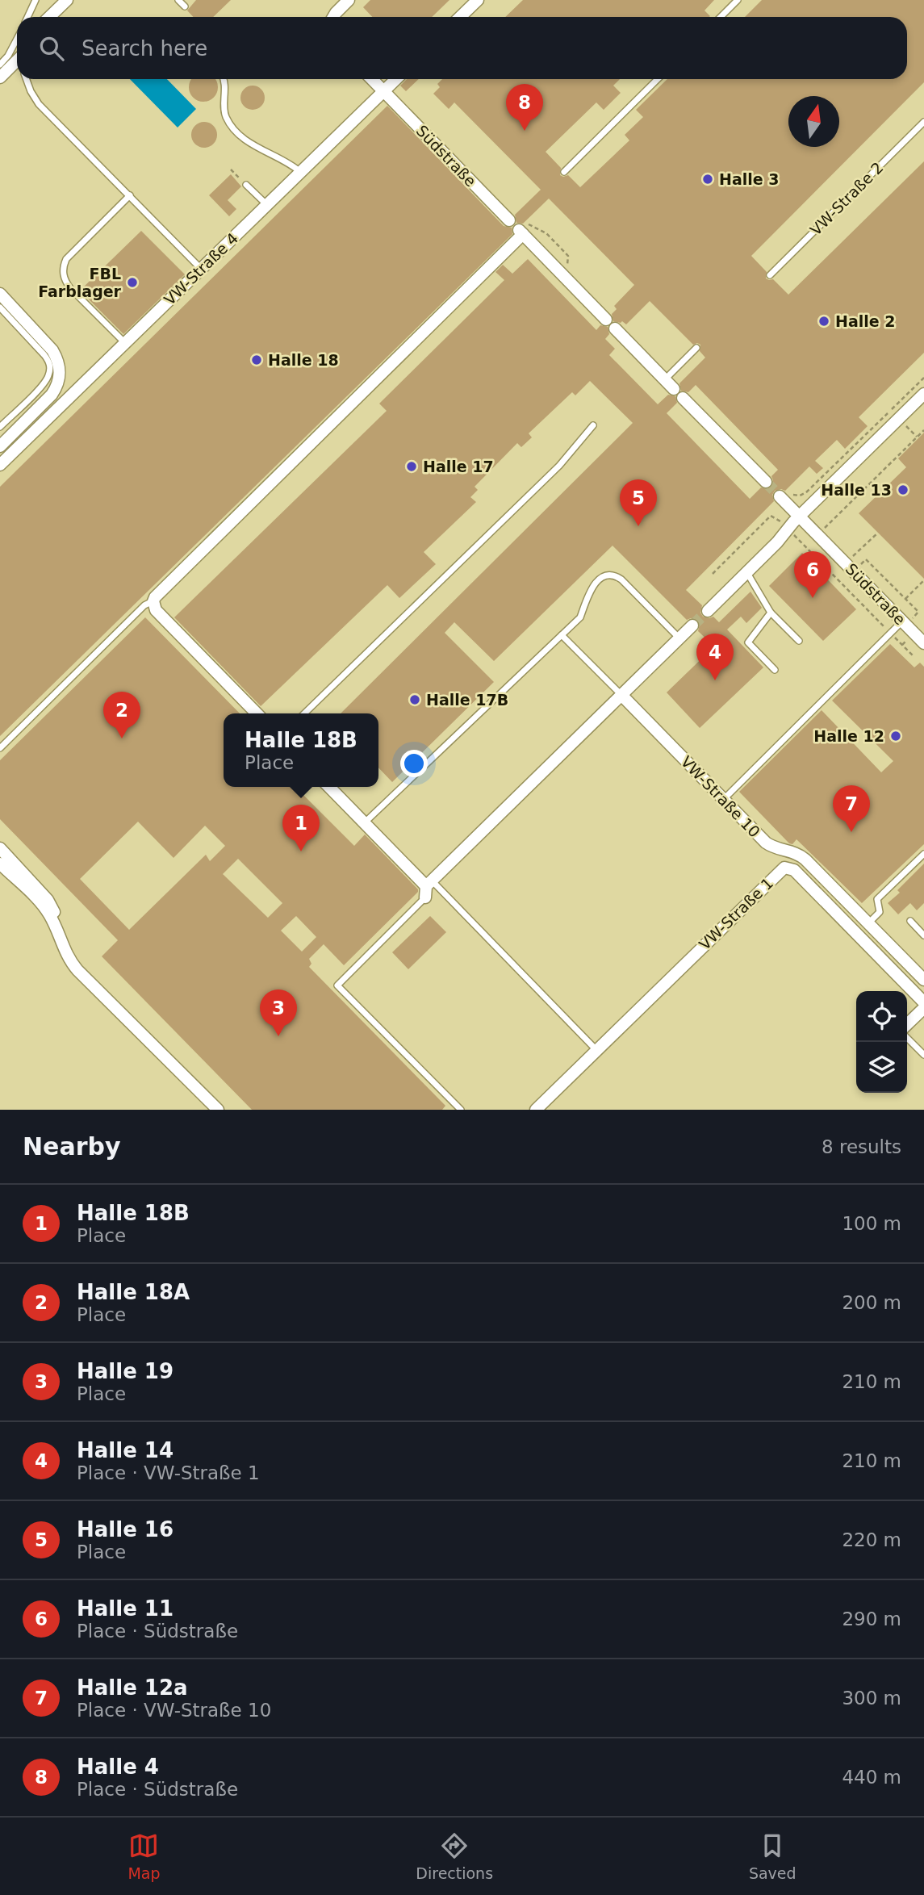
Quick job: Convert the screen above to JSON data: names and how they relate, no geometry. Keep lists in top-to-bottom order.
{
  "streets": {
    "street": [
      "Südstraße",
      "VW-Straße 4",
      "VW-Straße 10",
      "VW-Straße 1"
    ],
    "lane": ["VW-Straße 2"]
  },
  "crossings": [
    ["Südstraße", "VW-Straße 4"]
  ],
  "places": [
    "Halle 3",
    "FBL Farblager",
    "Halle 2",
    "Halle 18",
    "Halle 17",
    "Halle 13",
    "Halle 17B",
    "Halle 12"
  ],
  "north": "top",
  "page": {
    "search": "Search here",
    "pins": [
      "8",
      "5",
      "6",
      "4",
      "2",
      "7",
      "1",
      "3"
    ],
    "popup": ["Halle 18B", "Place"],
    "heading": ["Nearby", "8 results"],
    "list": [
      {
        "mark": "1",
        "name": "Halle 18B",
        "note": "Place",
        "value": "100 m"
      },
      {
        "mark": "2",
        "name": "Halle 18A",
        "note": "Place",
        "value": "200 m"
      },
      {
        "mark": "3",
        "name": "Halle 19",
        "note": "Place",
        "value": "210 m"
      },
      {
        "mark": "4",
        "name": "Halle 14",
        "note": "Place · VW-Straße 1",
        "value": "210 m"
      },
      {
        "mark": "5",
        "name": "Halle 16",
        "note": "Place",
        "value": "220 m"
      },
      {
        "mark": "6",
        "name": "Halle 11",
        "note": "Place · Südstraße",
        "value": "290 m"
      },
      {
        "mark": "7",
        "name": "Halle 12a",
        "note": "Place · VW-Straße 10",
        "value": "300 m"
      },
      {
        "mark": "8",
        "name": "Halle 4",
        "note": "Place · Südstraße",
        "value": "440 m"
      }
    ],
    "nav": ["Map", "Directions", "Saved"]
  }
}
